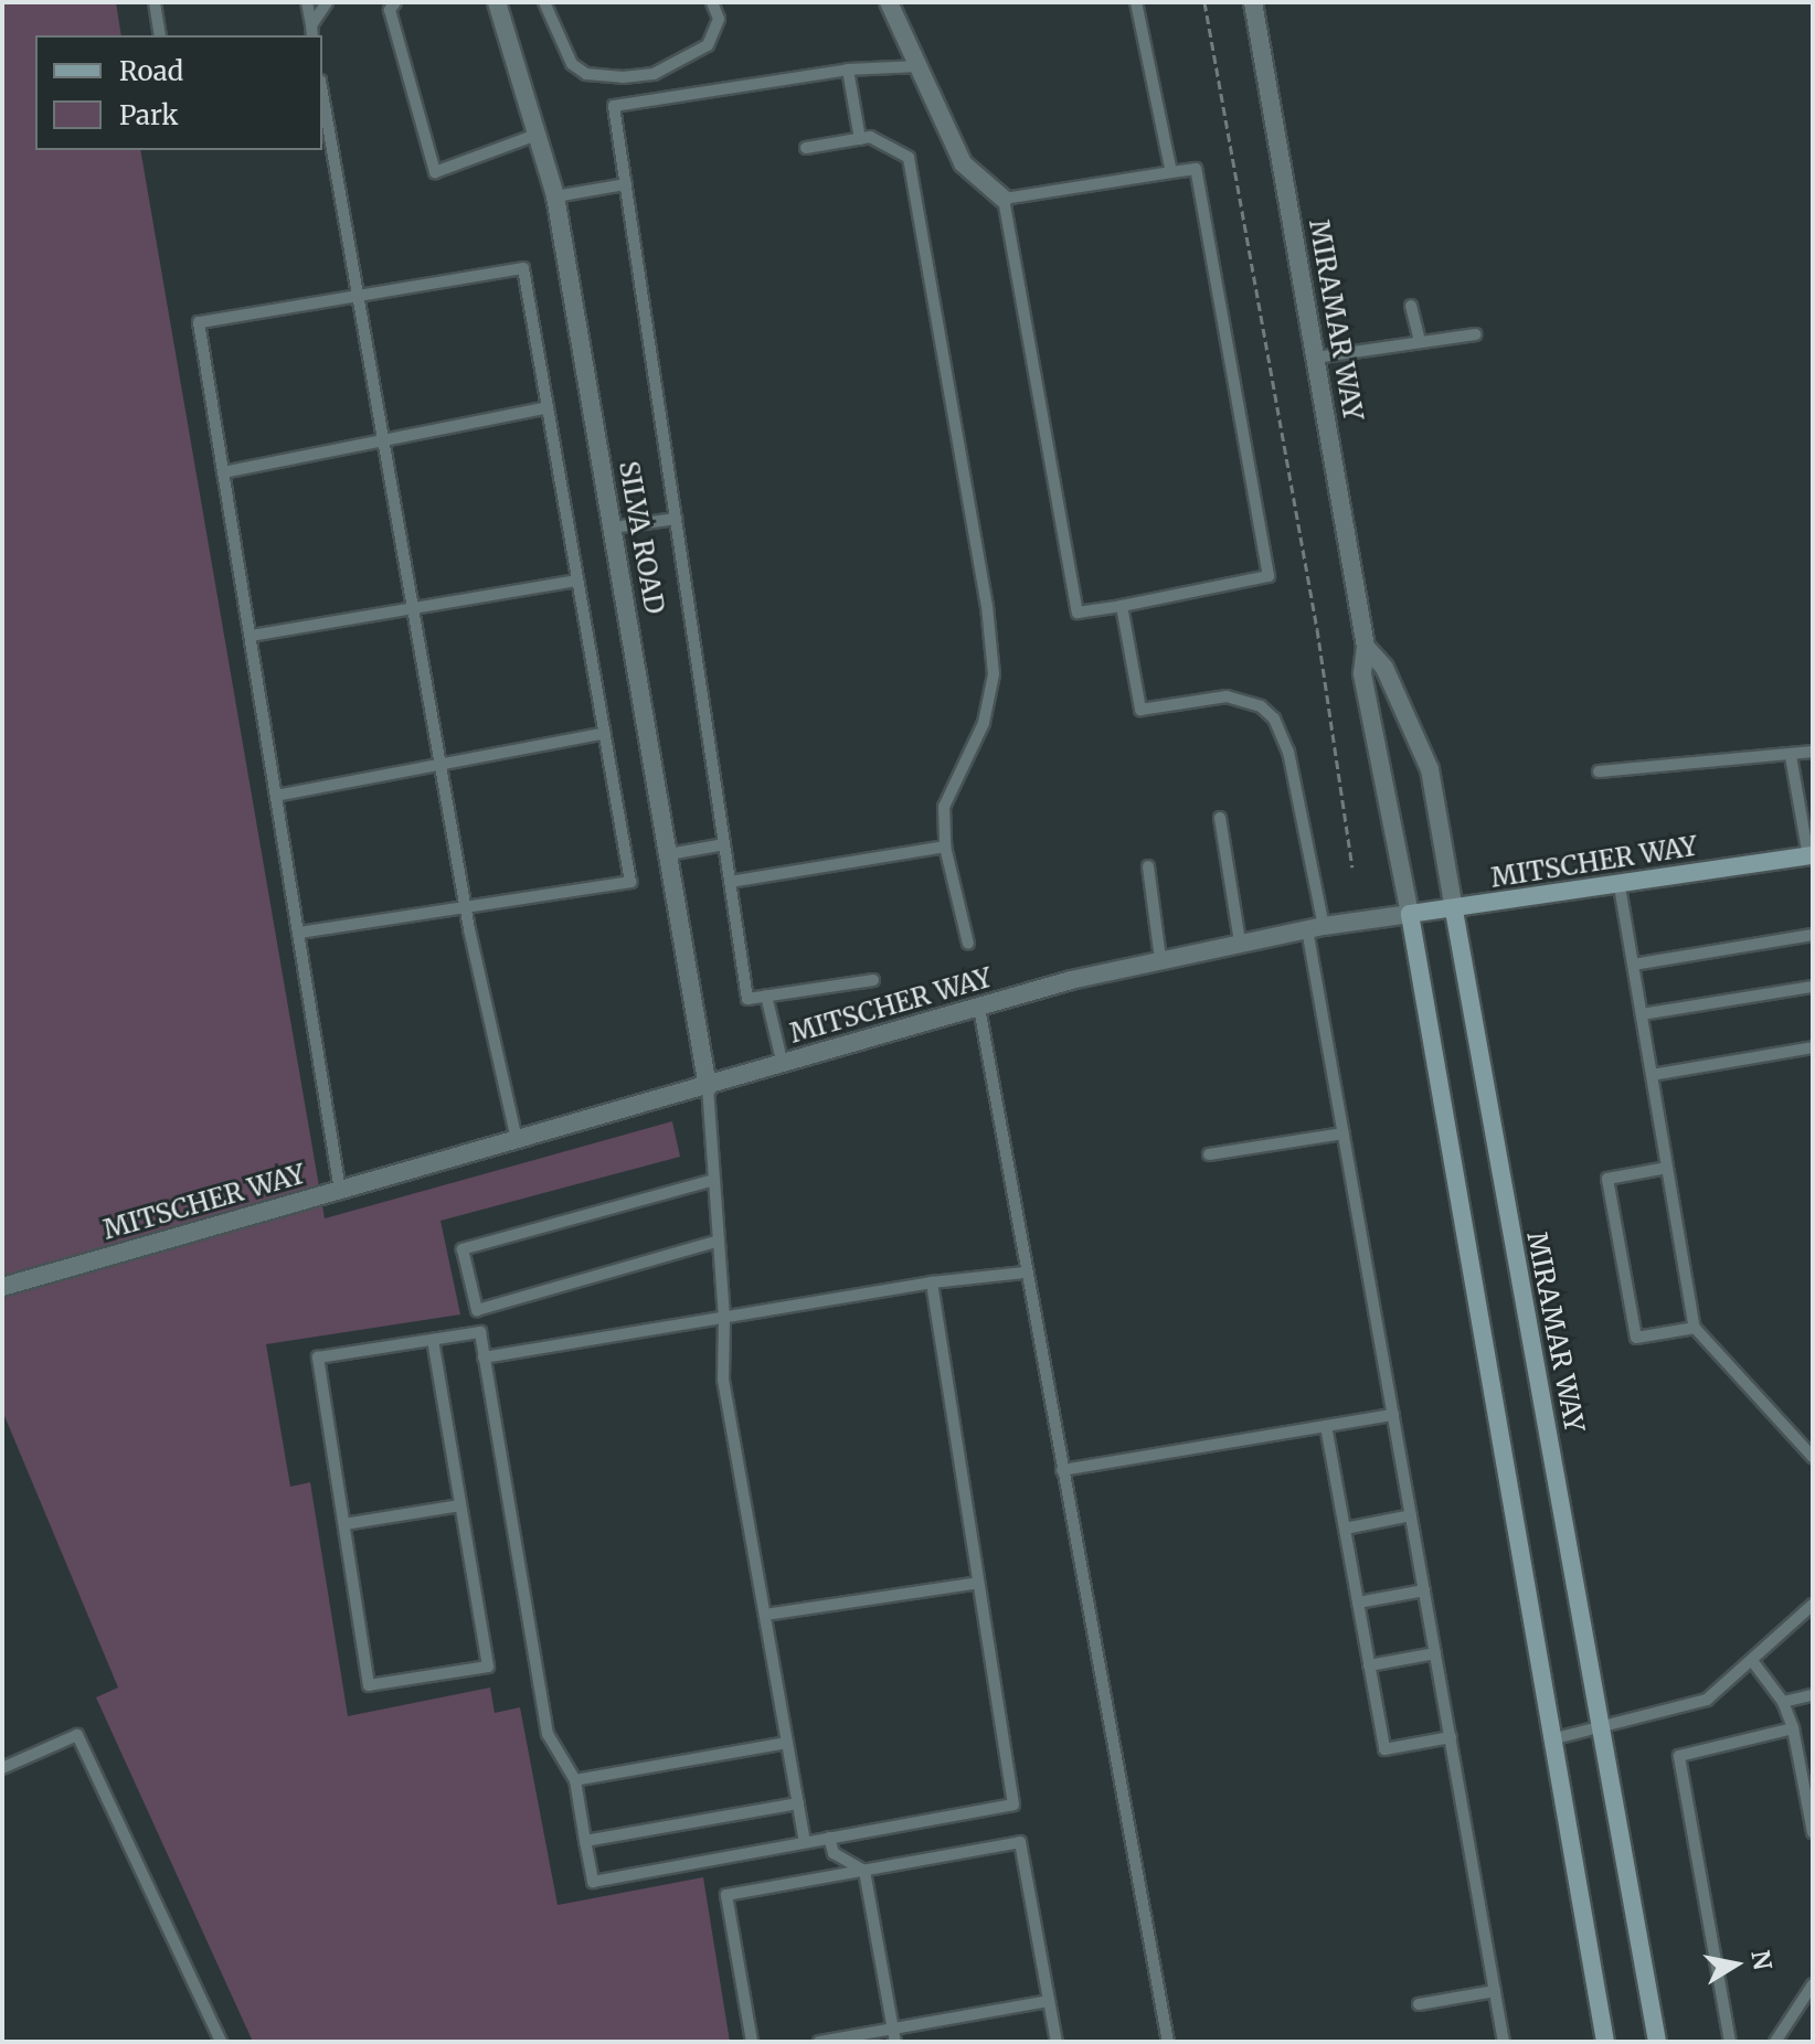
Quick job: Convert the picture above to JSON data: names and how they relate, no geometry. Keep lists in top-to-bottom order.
{
  "streets": {
    "main road": ["MIRAMAR WAY", "MITSCHER WAY"],
    "street": ["SILVA ROAD"]
  },
  "crossings": [
    ["MIRAMAR WAY", "MITSCHER WAY"],
    ["SILVA ROAD", "MITSCHER WAY"]
  ],
  "legend": ["Road", "Park"],
  "north": "right"
}
